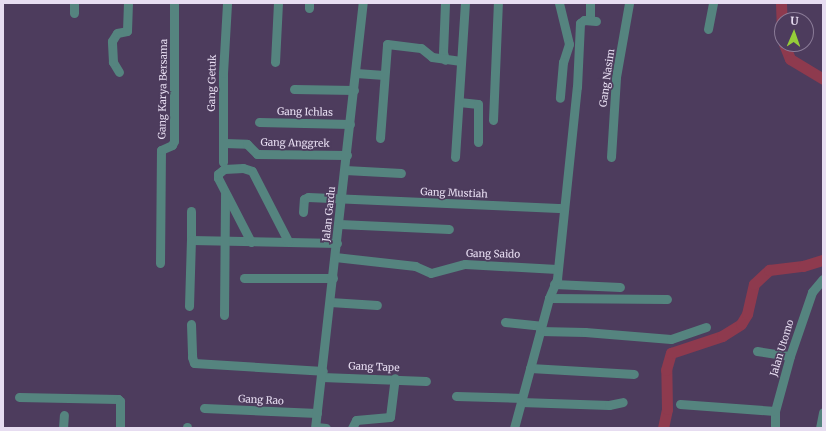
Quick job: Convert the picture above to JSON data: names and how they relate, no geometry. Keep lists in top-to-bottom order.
{
  "streets": {
    "street": [
      "Gang Nasim",
      "Gang Getuk",
      "Gang Karya Bersama",
      "Gang Ichlas",
      "Gang Anggrek",
      "Gang Mustiah",
      "Jalan Gardu",
      "Gang Saido",
      "Jalan Utomo",
      "Gang Tape",
      "Gang Rao"
    ]
  },
  "crossings": [
    ["Gang Getuk", "Gang Anggrek"],
    ["Gang Ichlas", "Jalan Gardu"],
    ["Gang Anggrek", "Jalan Gardu"],
    ["Gang Mustiah", "Jalan Gardu"],
    ["Jalan Gardu", "Gang Saido"],
    ["Jalan Gardu", "Gang Tape"],
    ["Jalan Gardu", "Gang Rao"]
  ],
  "north": "top"
}
